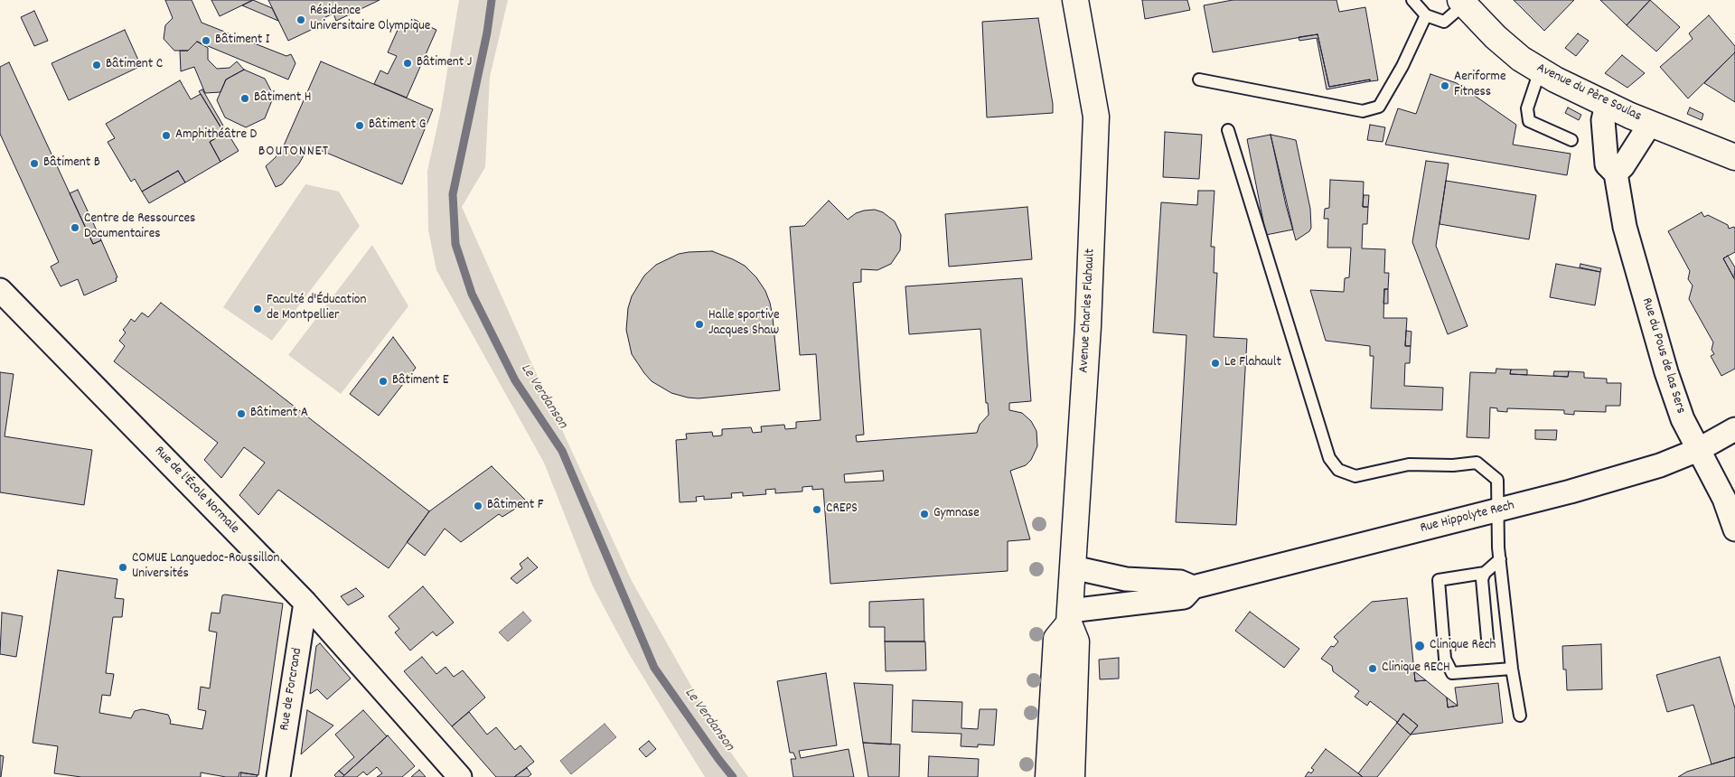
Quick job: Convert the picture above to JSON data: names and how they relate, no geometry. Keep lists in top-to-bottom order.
{
  "streets": {
    "main road": ["Avenue du Père Soulas", "Avenue Charles Flahault"],
    "street": [
      "Rue du Pous de las Sers",
      "Rue de l'École Normale",
      "Rue Hippolyte Rech",
      "Rue de Forcrand"
    ]
  },
  "crossings": [
    ["Avenue du Père Soulas", "Rue du Pous de las Sers"],
    ["Avenue Charles Flahault", "Rue Hippolyte Rech"],
    ["Rue du Pous de las Sers", "Rue Hippolyte Rech"],
    ["Rue de l'École Normale", "Rue de Forcrand"]
  ],
  "districts": ["BOUTONNET"],
  "water": ["Le Verdanson"],
  "places": [
    "Résidence Universitaire Olympique",
    "Bâtiment I",
    "Bâtiment J",
    "Bâtiment C",
    "Aeriforme Fitness",
    "Bâtiment H",
    "Bâtiment G",
    "Amphithéâtre D",
    "Bâtiment B",
    "Centre de Ressources Documentaires",
    "Faculté d'Éducation de Montpellier",
    "Halle sportive Jacques Shaw",
    "Le Flahault",
    "Bâtiment E",
    "Bâtiment A",
    "Bâtiment F",
    "CREPS",
    "Gymnase",
    "COMUE Languedoc-Roussillon Universités",
    "Clinique Rech",
    "Clinique RECH"
  ]
}
